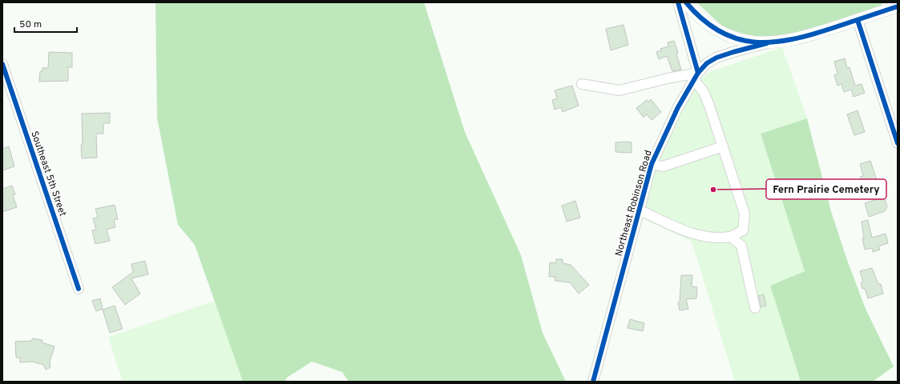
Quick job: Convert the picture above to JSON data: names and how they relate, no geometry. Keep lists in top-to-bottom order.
{
  "streets": {
    "street": ["Southeast 5th Street", "Northeast Robinson Road"]
  },
  "places": ["Fern Prairie Cemetery"],
  "scale_bar": "50 m"
}
